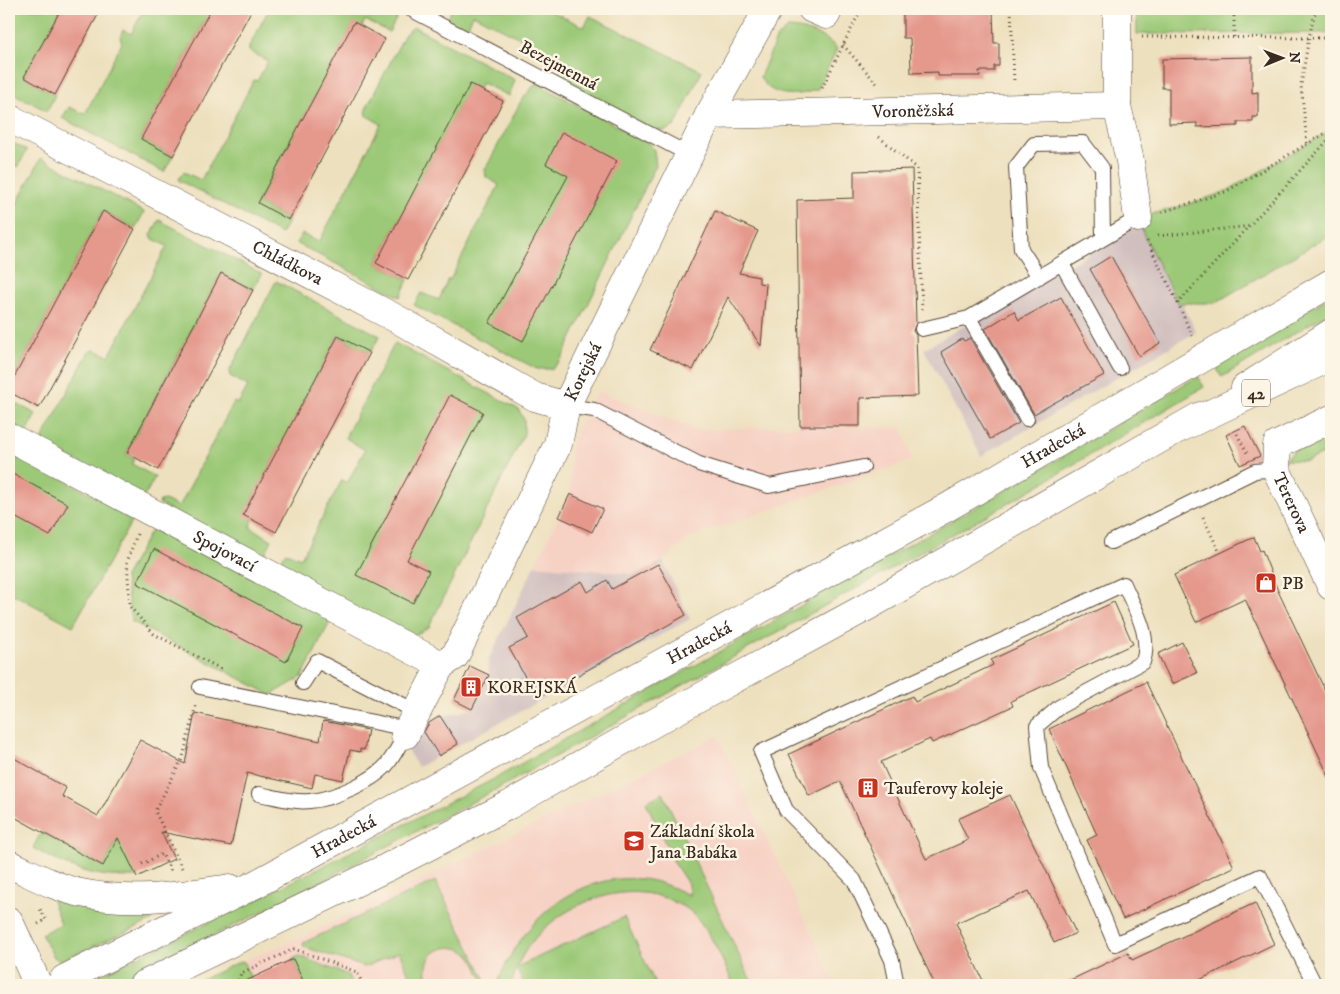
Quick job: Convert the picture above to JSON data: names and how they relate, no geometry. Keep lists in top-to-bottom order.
{
  "streets": {
    "main road": [
      "Voroněžská",
      "Chládkova",
      "Korejská",
      "42",
      "Hradecká",
      "Tererova",
      "Spojovací"
    ],
    "lane": ["Bezejmenná"]
  },
  "crossings": [
    ["Bezejmenná", "Korejská"],
    ["Voroněžská", "Korejská"],
    ["Chládkova", "Korejská"],
    ["Korejská", "Spojovací"]
  ],
  "places": {
    "shop": ["PB"],
    "building": ["KOREJSKÁ", "Tauferovy koleje"],
    "school or university": ["Základní škola Jana Babáka"]
  },
  "north": "right"
}
